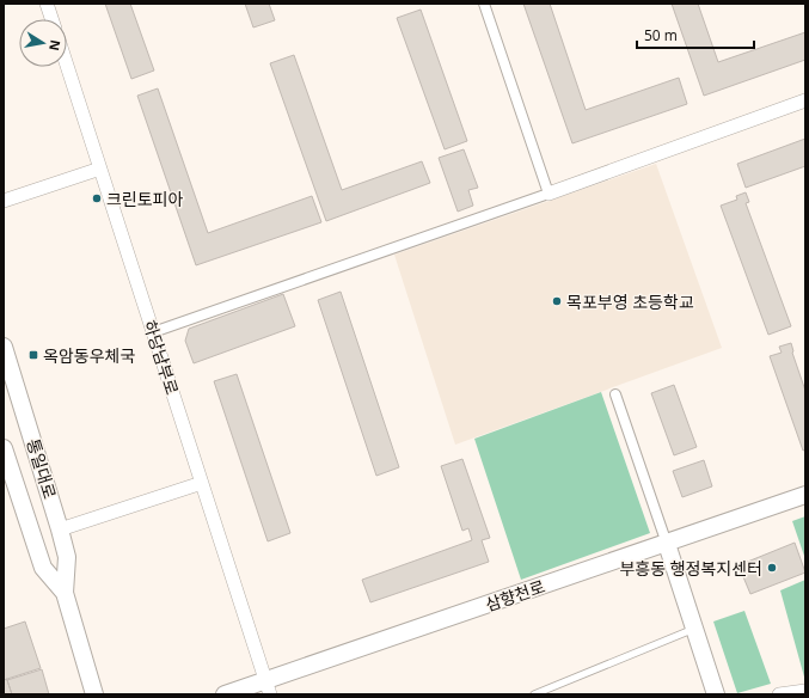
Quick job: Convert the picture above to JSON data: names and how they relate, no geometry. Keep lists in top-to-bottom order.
{
  "streets": {
    "street": ["하당남부로", "통일대로", "삼향천로"]
  },
  "crossings": [
    ["하당남부로", "삼향천로"]
  ],
  "places": {
    "other": ["크린토피아", "목포부영 초등학교", "부흥동 행정복지센터"],
    "transit": ["옥암동우체국"]
  },
  "scale_bar": "50 m",
  "north": "right"
}
